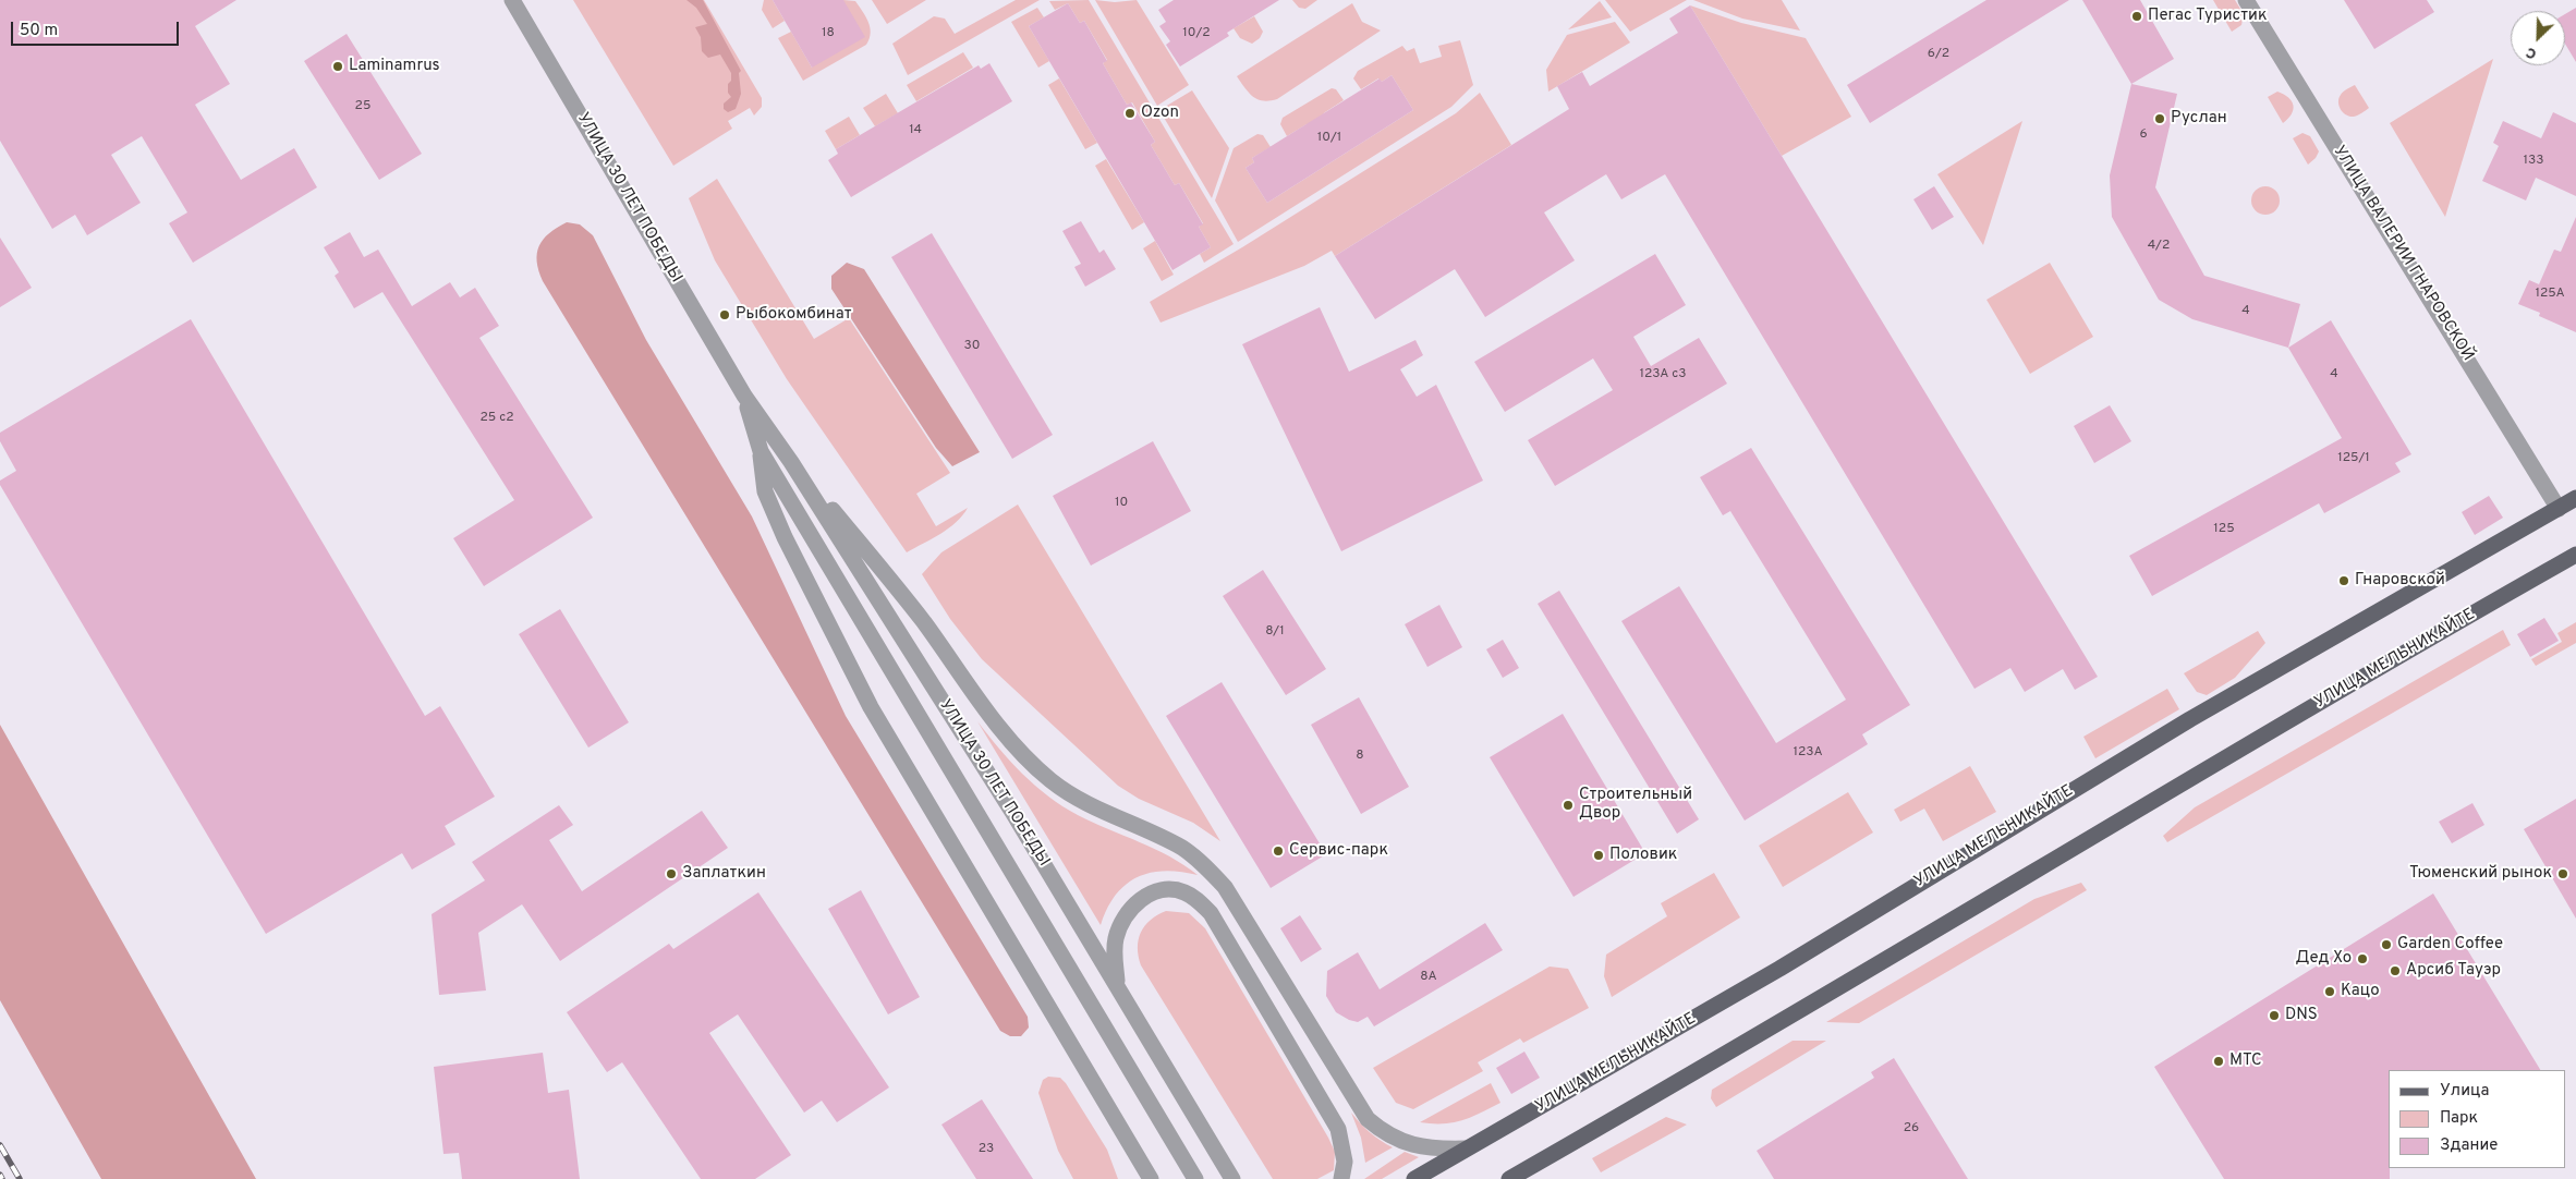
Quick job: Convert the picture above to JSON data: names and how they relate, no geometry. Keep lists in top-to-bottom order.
{
  "streets": {
    "main road": ["УЛИЦА МЕЛЬНИКАЙТЕ"],
    "street": ["УЛИЦА 30 ЛЕТ ПОБЕДЫ", "УЛИЦА ВАЛЕРИИ ГНАРОВСКОЙ"]
  },
  "crossings": [
    ["УЛИЦА ВАЛЕРИИ ГНАРОВСКОЙ", "УЛИЦА МЕЛЬНИКАЙТЕ"]
  ],
  "places": [
    "Пегас Туристик",
    "Laminamrus",
    "Ozon",
    "Руслан",
    "Рыбокомбинат",
    "Гнаровской",
    "Строительный Двор",
    "Сервис-парк",
    "Половик",
    "Заплаткин",
    "Тюменский рынок",
    "Garden Coffee",
    "Дед Хо",
    "Арсиб Тауэр",
    "Кацо",
    "DNS",
    "МТС"
  ],
  "house_numbers": [
    "18",
    "10/2",
    "6/2",
    "25",
    "14",
    "6",
    "10/1",
    "133",
    "4/2",
    "125А",
    "4",
    "30",
    "123А с3",
    "4",
    "25 с2",
    "125/1",
    "10",
    "125",
    "8/1",
    "123А",
    "8",
    "8А",
    "26",
    "23"
  ],
  "legend": ["Улица", "Парк", "Здание"],
  "scale_bar": "50 m",
  "north": "bottom left"
}
